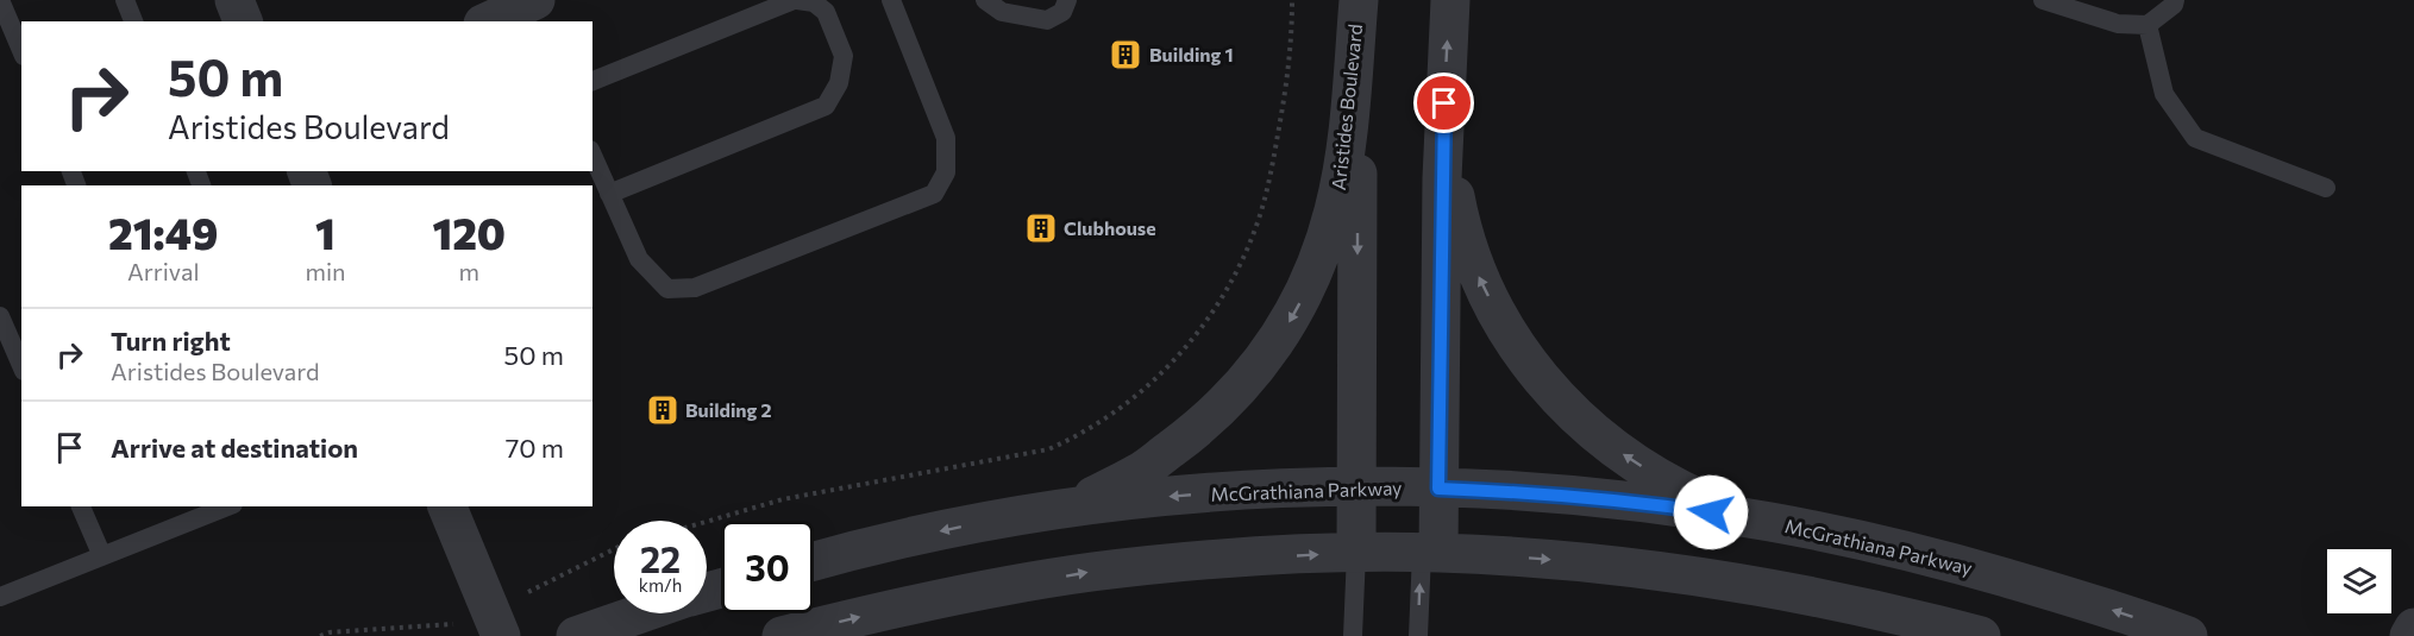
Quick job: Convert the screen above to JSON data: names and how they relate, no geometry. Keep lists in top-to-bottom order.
{
  "streets": {
    "street": ["Aristides Boulevard", "McGrathiana Parkway"]
  },
  "crossings": [
    ["Aristides Boulevard", "McGrathiana Parkway"]
  ],
  "places": {
    "building": ["Building 1", "Clubhouse", "Building 2"]
  },
  "page": {
    "turn": ["50 m", "Aristides Boulevard"],
    "eta": [
      "21:49",
      "Arrival",
      "1",
      "min",
      "120",
      "m"
    ],
    "list": [
      {
        "name": "Turn right",
        "note": "Aristides Boulevard",
        "value": "50 m"
      },
      {
        "name": "Arrive at destination",
        "value": "70 m"
      }
    ],
    "speed": "22 km/h",
    "limit": "30"
  }
}
